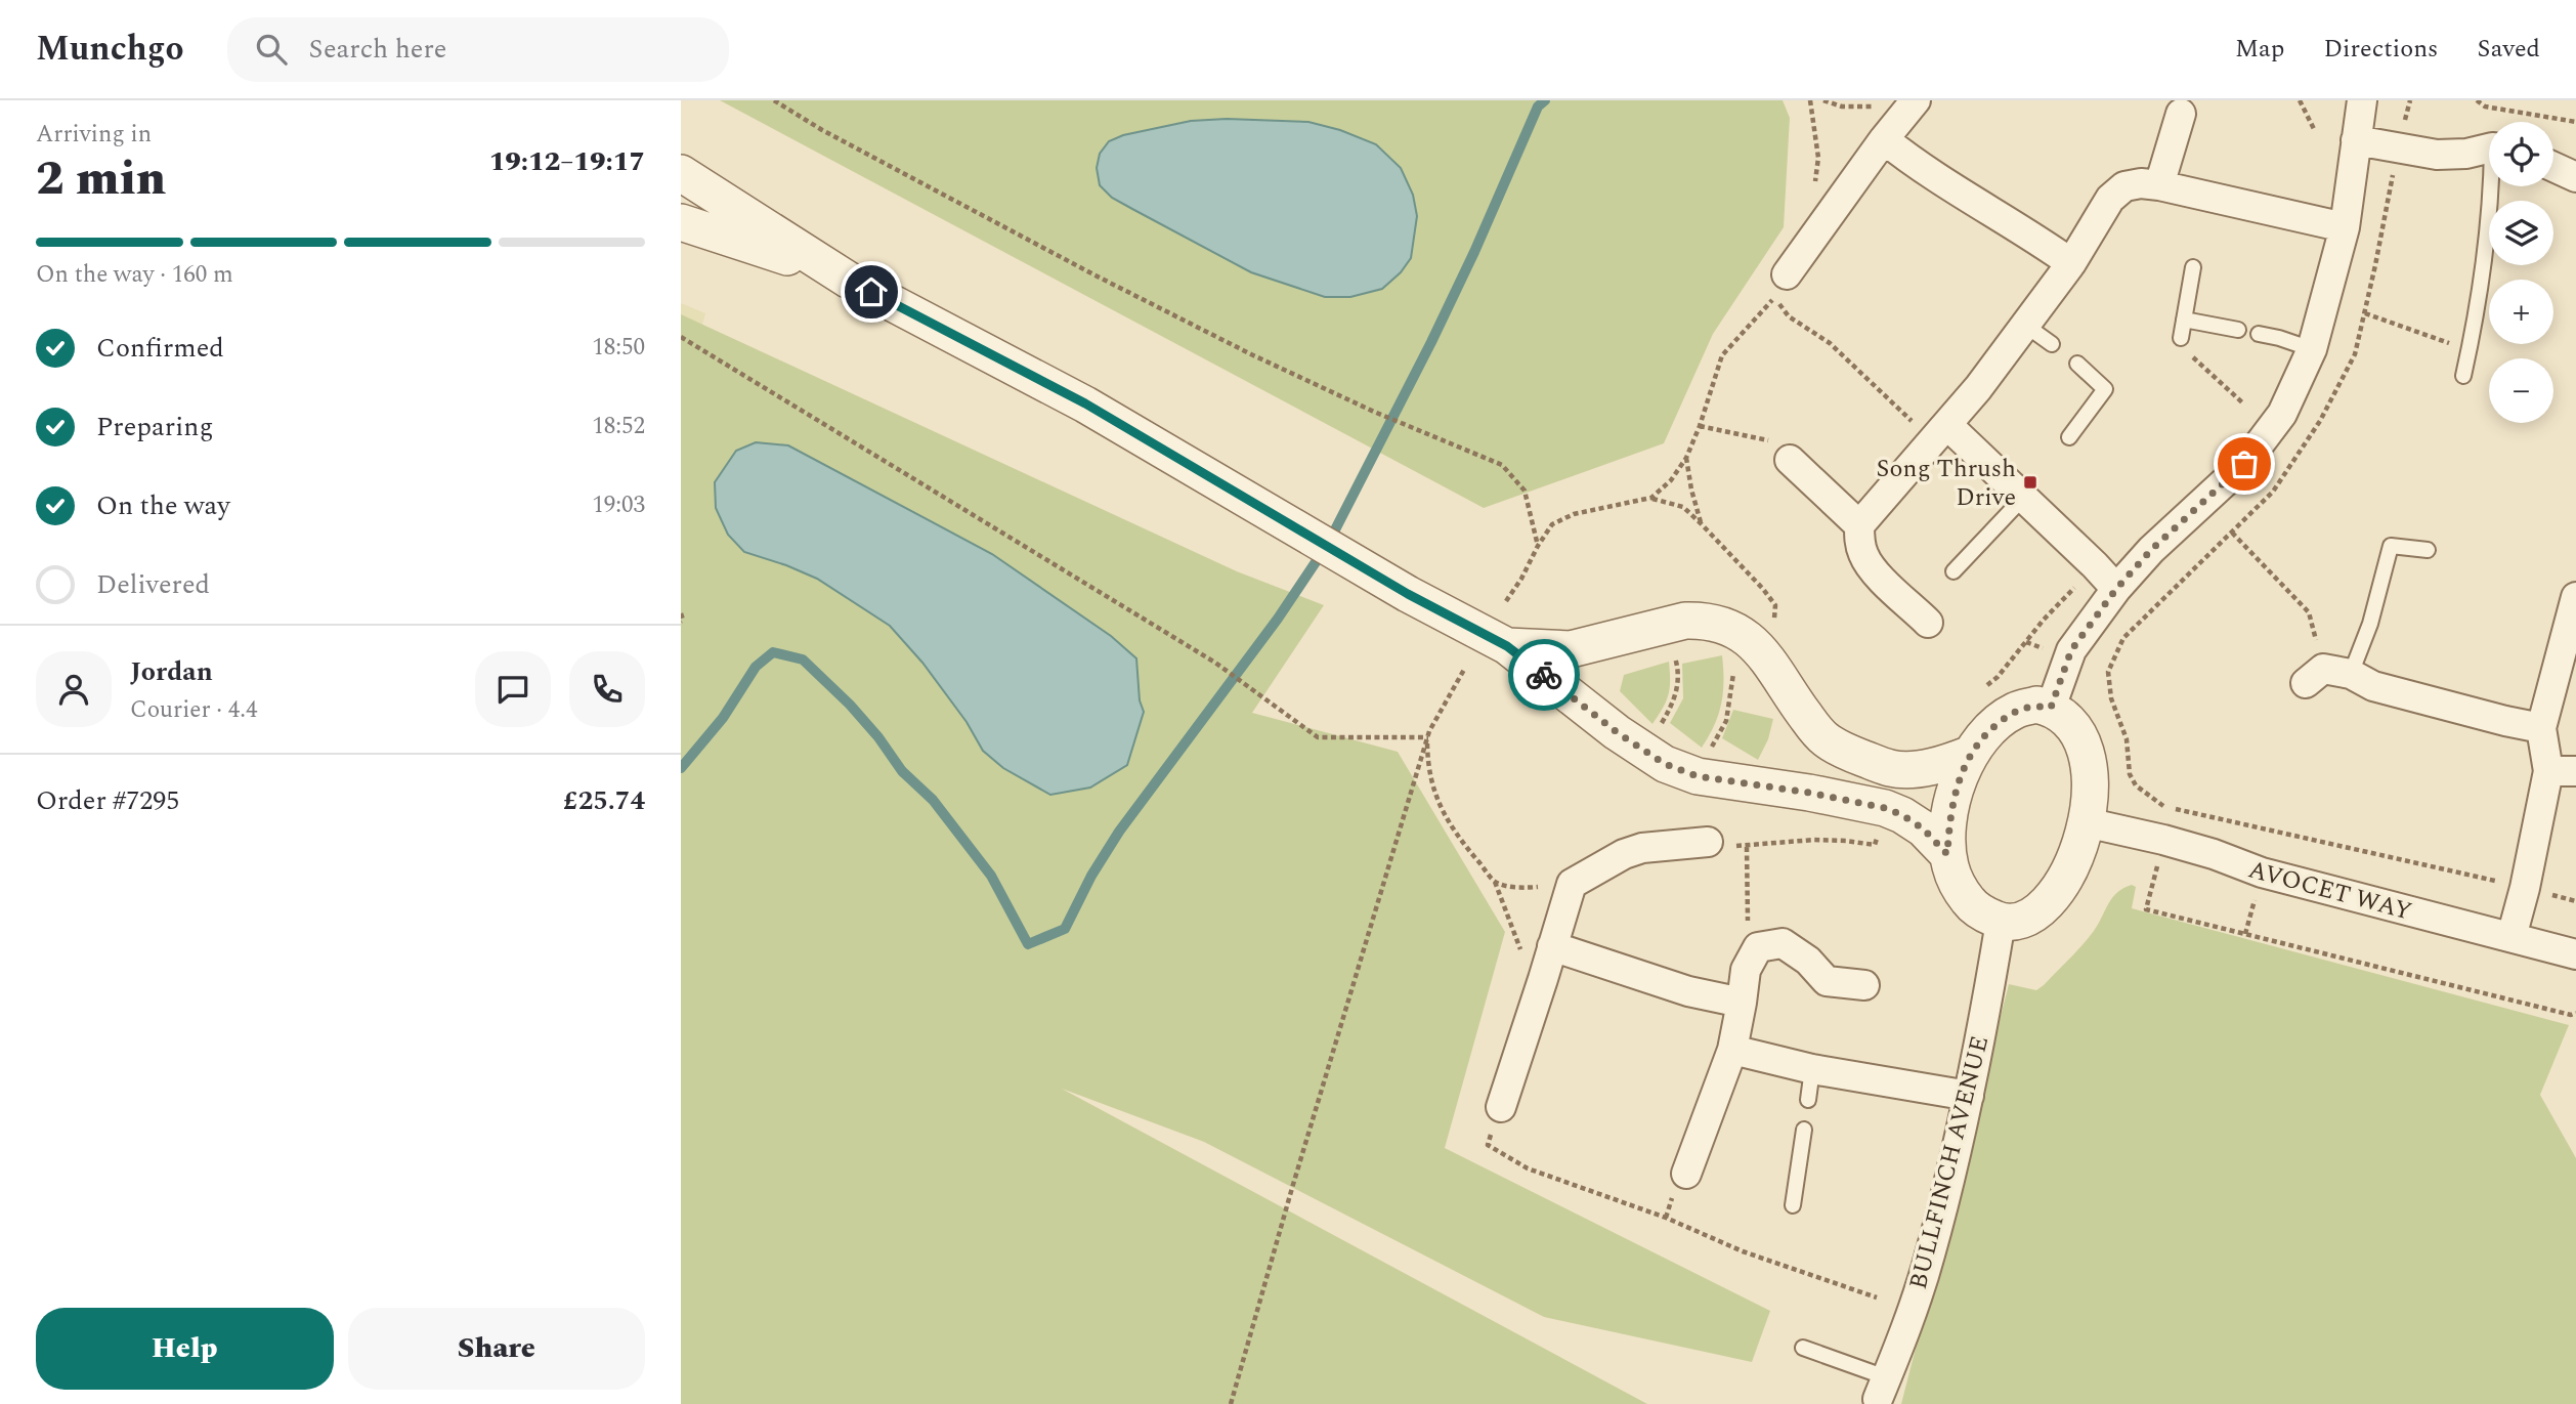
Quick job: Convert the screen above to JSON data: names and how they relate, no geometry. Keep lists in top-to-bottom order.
{
  "streets": {
    "street": ["AVOCET WAY", "BULLFINCH AVENUE"]
  },
  "crossings": [
    ["AVOCET WAY", "BULLFINCH AVENUE"]
  ],
  "places": {
    "transit": ["Song Thrush Drive"]
  },
  "page": {
    "header": "Munchgo",
    "search": "Search here",
    "nav": ["Map", "Directions", "Saved"],
    "heading": ["2 min", "Arriving in", "19:12–19:17"],
    "panel": [
      "Jordan",
      "Courier · 4.4",
      "Order #7295",
      "£25.74"
    ],
    "map_buttons": ["+", "−"],
    "bar": "On the way · 160 m",
    "list": [
      ["Confirmed", "18:50"],
      ["Preparing", "18:52"],
      ["On the way", "19:03"],
      "Delivered"
    ],
    "buttons": ["Help", "Share"]
  }
}
